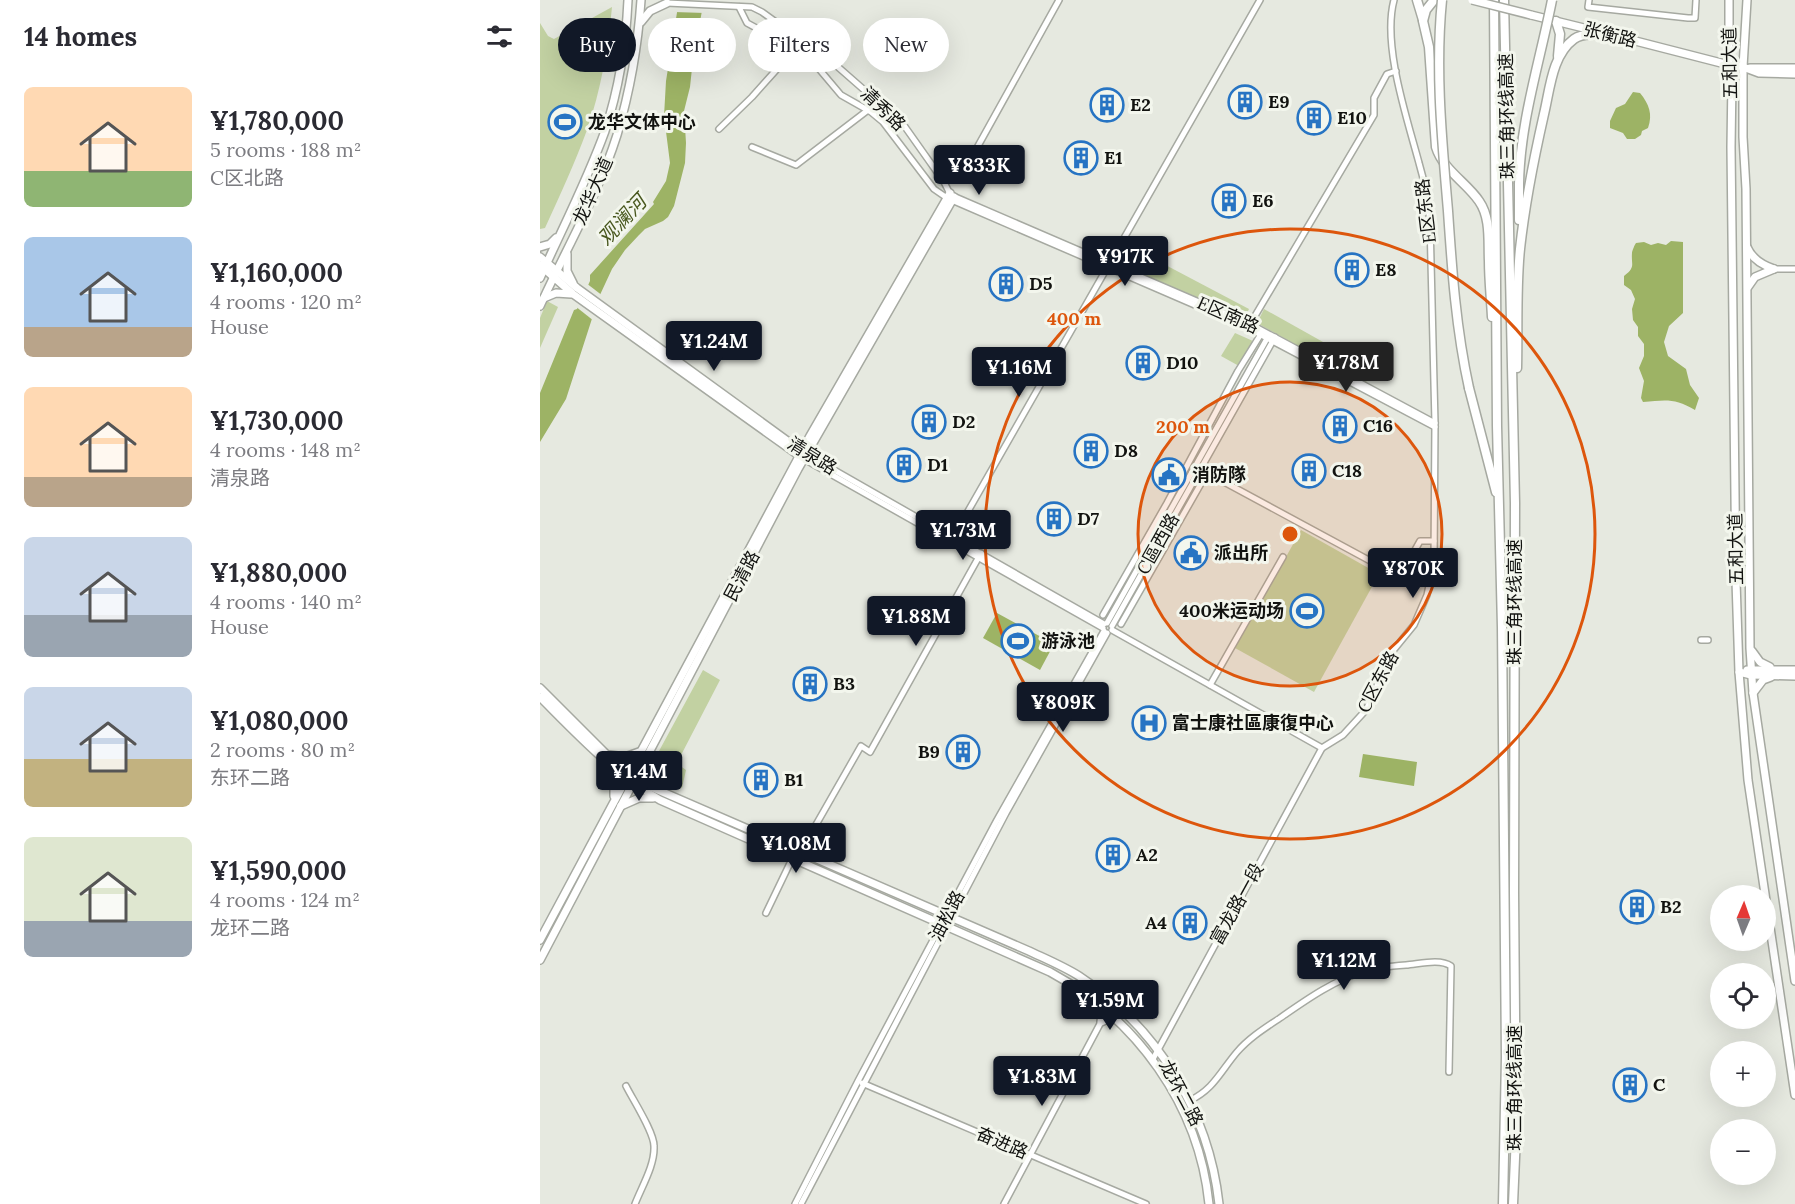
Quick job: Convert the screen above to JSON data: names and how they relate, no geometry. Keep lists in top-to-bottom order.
{
  "streets": {
    "highway": ["珠三角环线高速"],
    "main road": [
      "张衡路",
      "五和大道",
      "龙华大道",
      "清泉路",
      "民清路",
      "龙环二路"
    ],
    "street": [
      "清秀路",
      "E区东路",
      "E区南路",
      "C區西路",
      "C区东路",
      "富龙路一段",
      "油松路",
      "奋进路"
    ]
  },
  "crossings": [
    ["张衡路", "五和大道"],
    ["清秀路", "E区南路"],
    ["清秀路", "民清路"],
    ["龙华大道", "清泉路"],
    ["E区东路", "C区东路"],
    ["E区南路", "C區西路"],
    ["E区南路", "民清路"],
    ["清泉路", "C區西路"],
    ["清泉路", "民清路"],
    ["清泉路", "C区东路"],
    ["清泉路", "富龙路一段"],
    ["清泉路", "油松路"],
    ["C區西路", "油松路"],
    ["民清路", "龙环二路"],
    ["C区东路", "富龙路一段"],
    ["富龙路一段", "龙环二路"],
    ["油松路", "龙环二路"],
    ["油松路", "奋进路"]
  ],
  "water": ["观澜河"],
  "places": {
    "building": [
      "E9",
      "E2",
      "E10",
      "E1",
      "E6",
      "E8",
      "D5",
      "D10",
      "D2",
      "C16",
      "D8",
      "D1",
      "C18",
      "D7",
      "B3",
      "B9",
      "B1",
      "A2",
      "B2",
      "A4",
      "C"
    ],
    "sports": ["龙华文体中心", "400米运动场", "游泳池"],
    "public building": ["消防隊", "派出所"],
    "hospital": ["富士康社區康復中心"]
  },
  "north": "top",
  "page": {
    "heading": "14 homes",
    "chip": [
      "Buy",
      "Rent",
      "Filters",
      "New"
    ],
    "list": [
      {
        "name": "¥1,780,000",
        "note": "5 rooms · 188 m² · C区北路"
      },
      {
        "name": "¥1,160,000",
        "note": "4 rooms · 120 m² · House"
      },
      {
        "name": "¥1,730,000",
        "note": "4 rooms · 148 m² · 清泉路"
      },
      {
        "name": "¥1,880,000",
        "note": "4 rooms · 140 m² · House"
      },
      {
        "name": "¥1,080,000",
        "note": "2 rooms · 80 m² · 东环二路"
      },
      {
        "name": "¥1,590,000",
        "note": "4 rooms · 124 m² · 龙环二路"
      }
    ],
    "price": [
      "¥833K",
      "¥917K",
      "¥1.24M",
      "¥1.78M",
      "¥1.16M",
      "¥1.73M",
      "¥870K",
      "¥1.88M",
      "¥809K",
      "¥1.4M",
      "¥1.08M",
      "¥1.12M",
      "¥1.59M",
      "¥1.83M"
    ],
    "map_buttons": ["+", "−"]
  },
  "rings": ["400 m", "200 m"]
}
